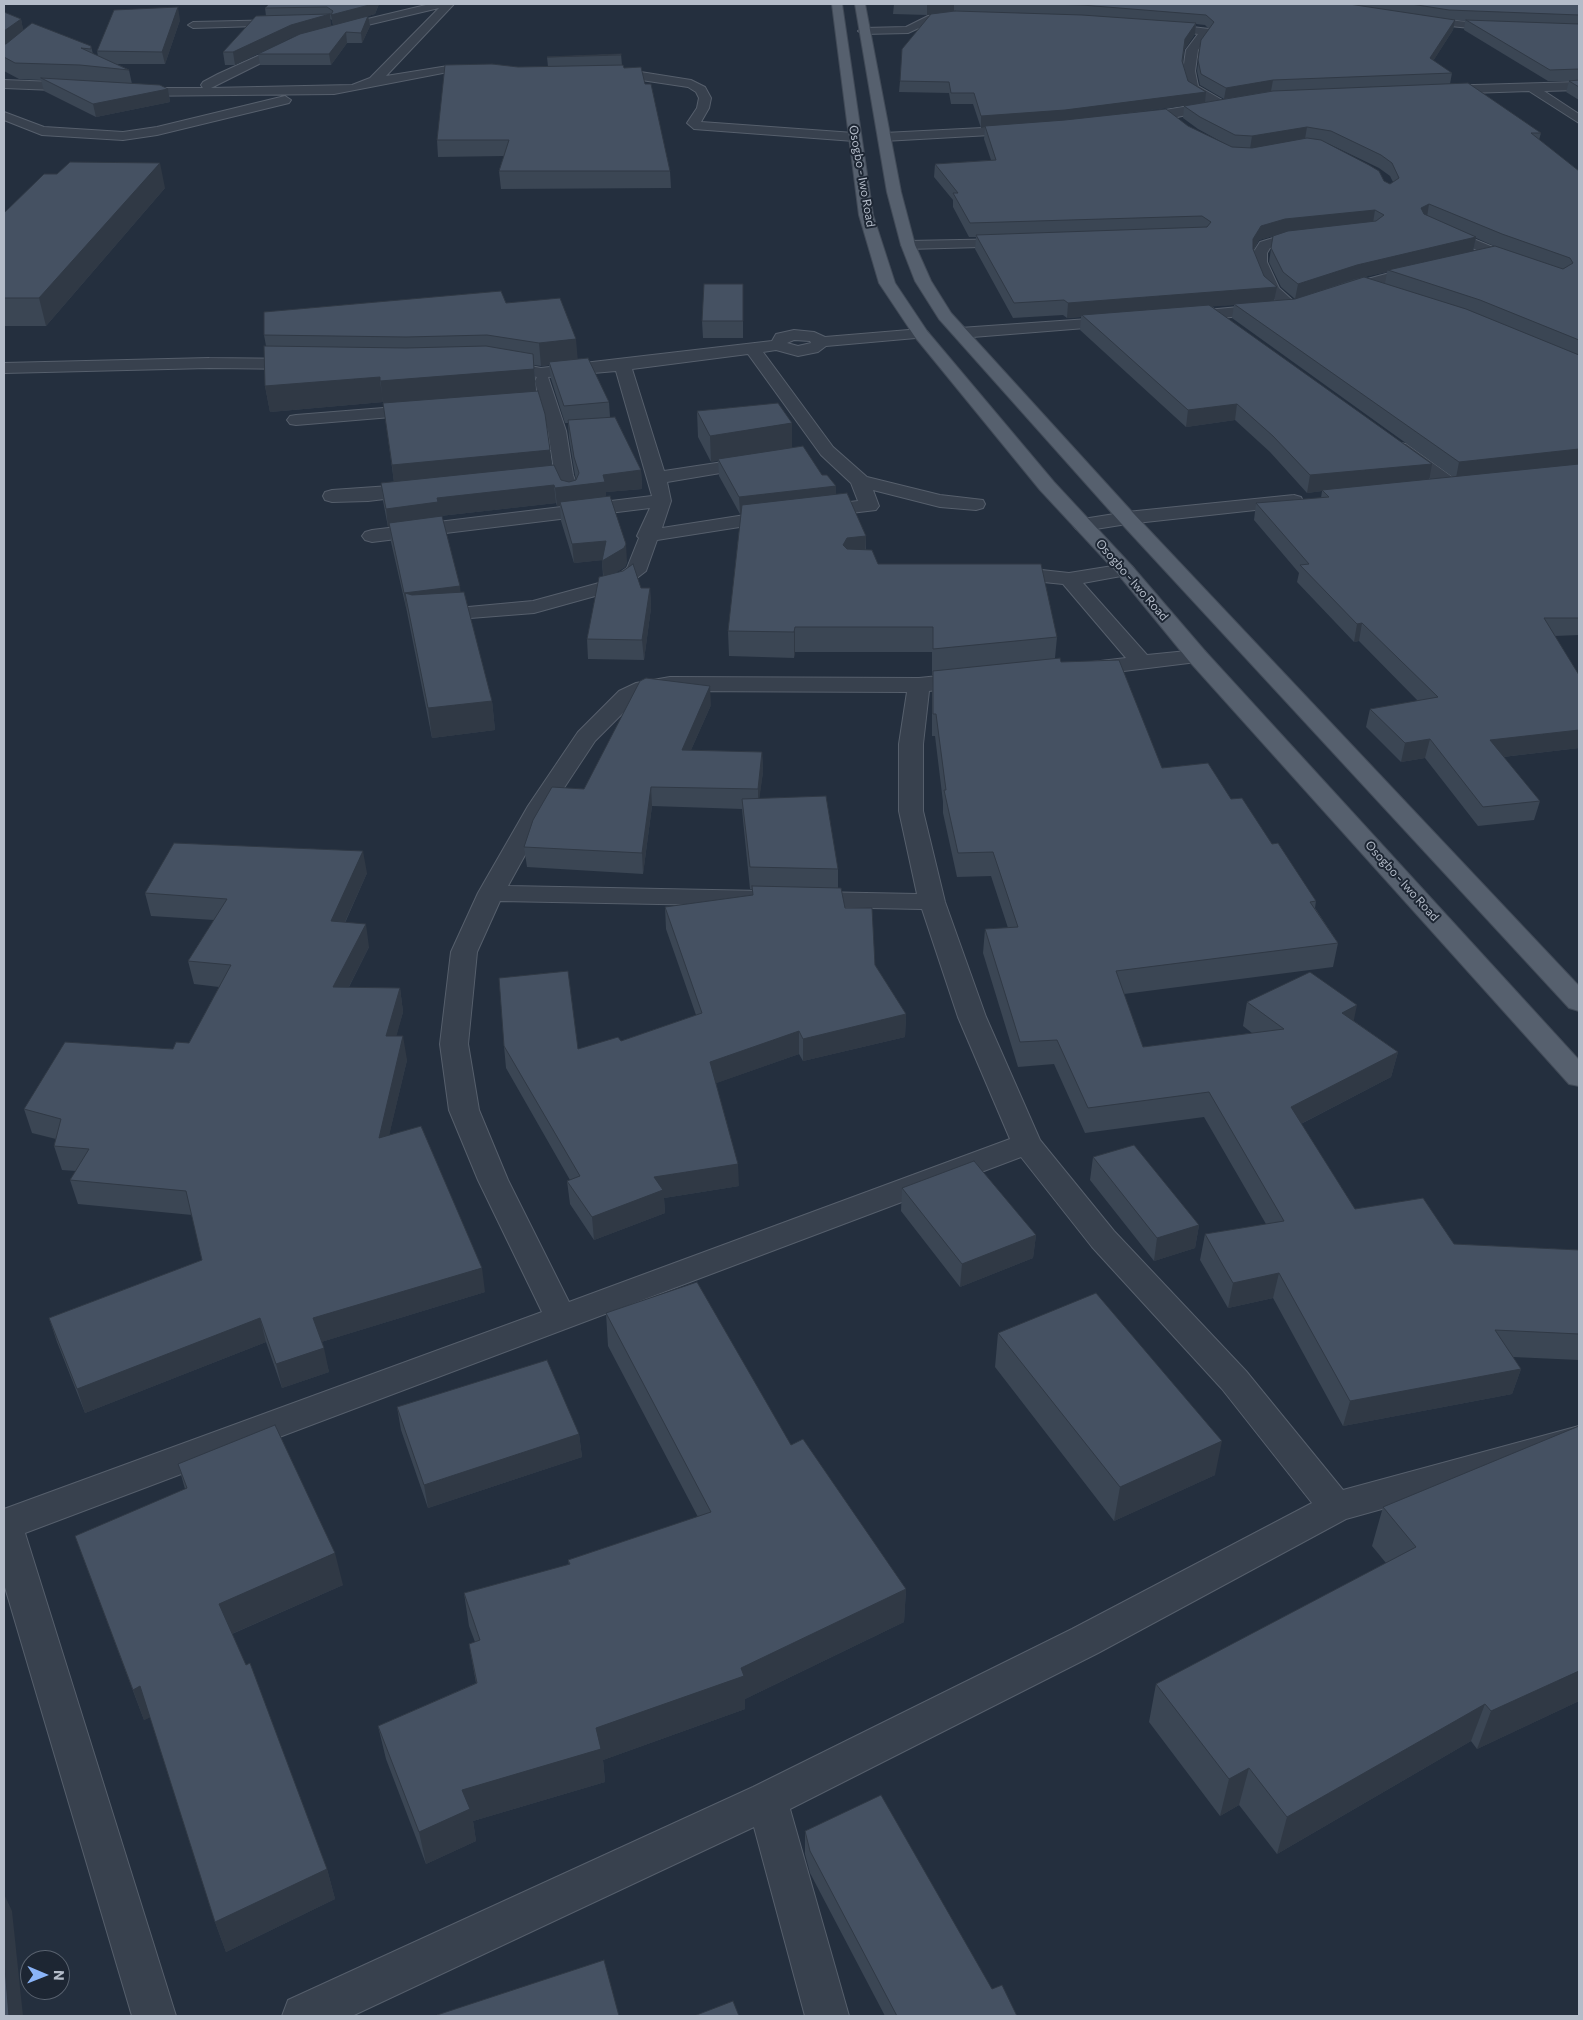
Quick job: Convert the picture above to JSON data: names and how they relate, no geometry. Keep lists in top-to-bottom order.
{
  "streets": {
    "main road": ["Osogbo - Iwo Road"]
  },
  "north": "right"
}
